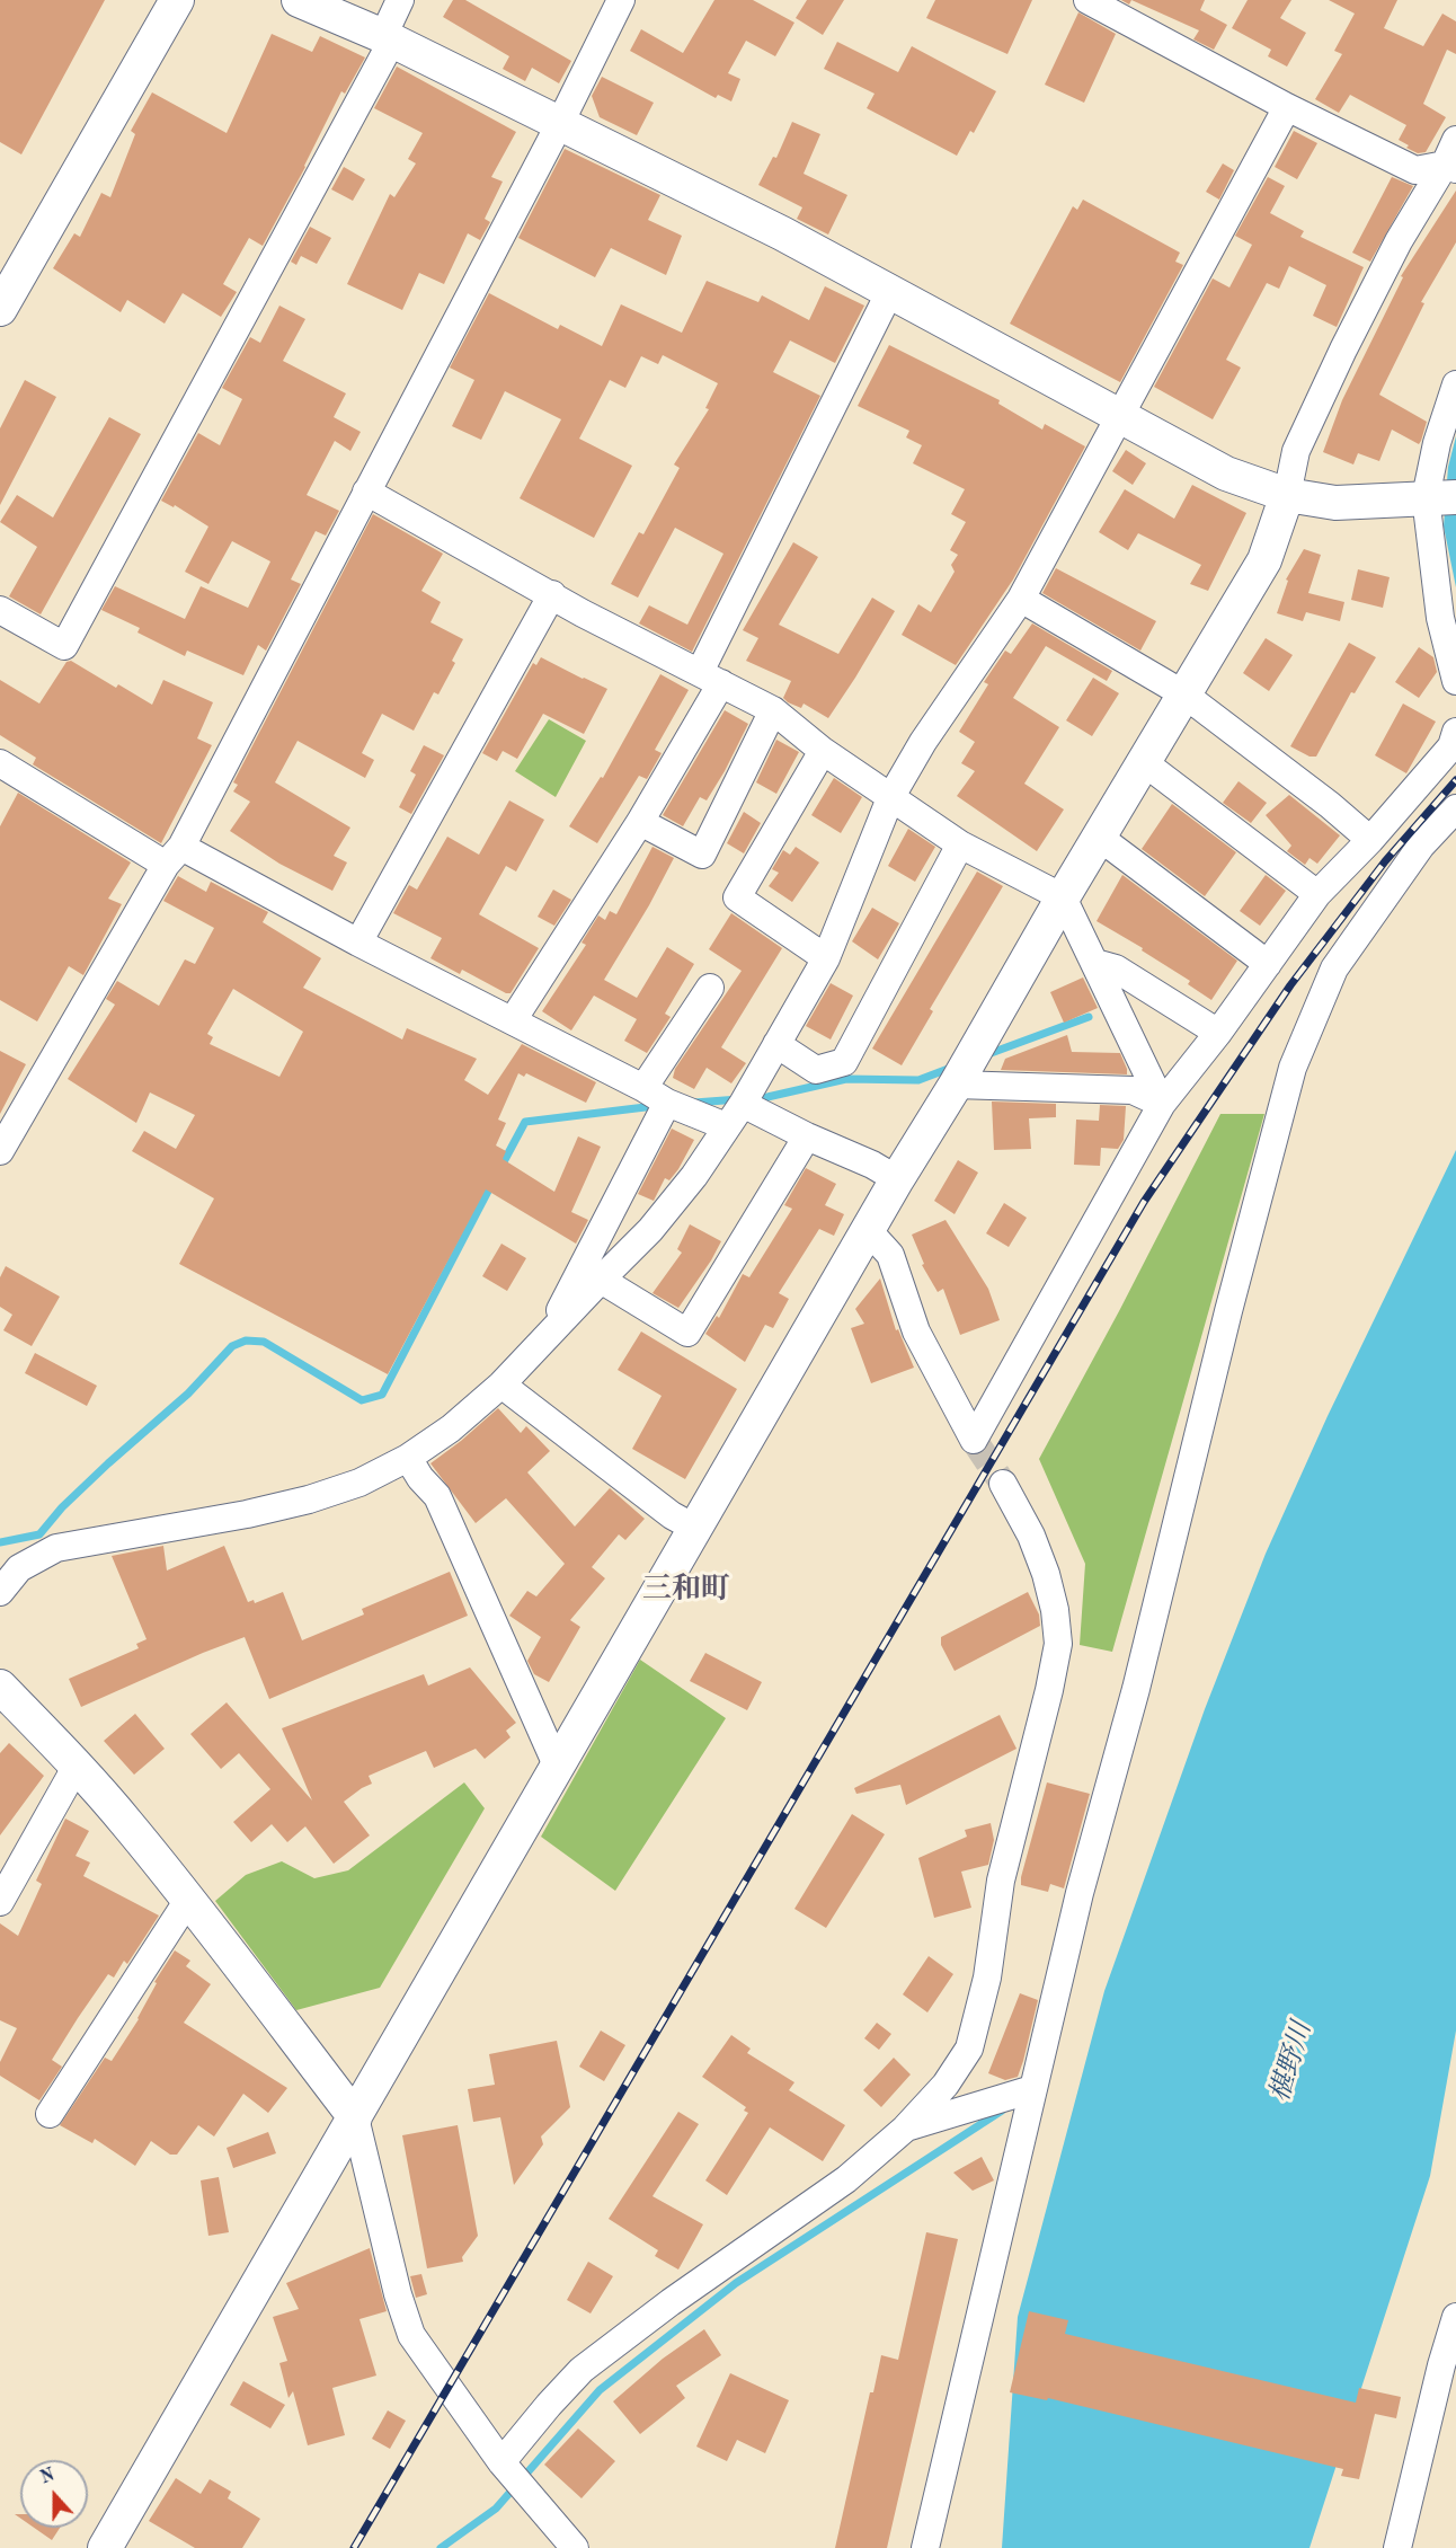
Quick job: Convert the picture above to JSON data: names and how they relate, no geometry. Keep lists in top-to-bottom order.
{
  "districts": ["三和町"],
  "water": ["椹野川"],
  "north": "top"
}
